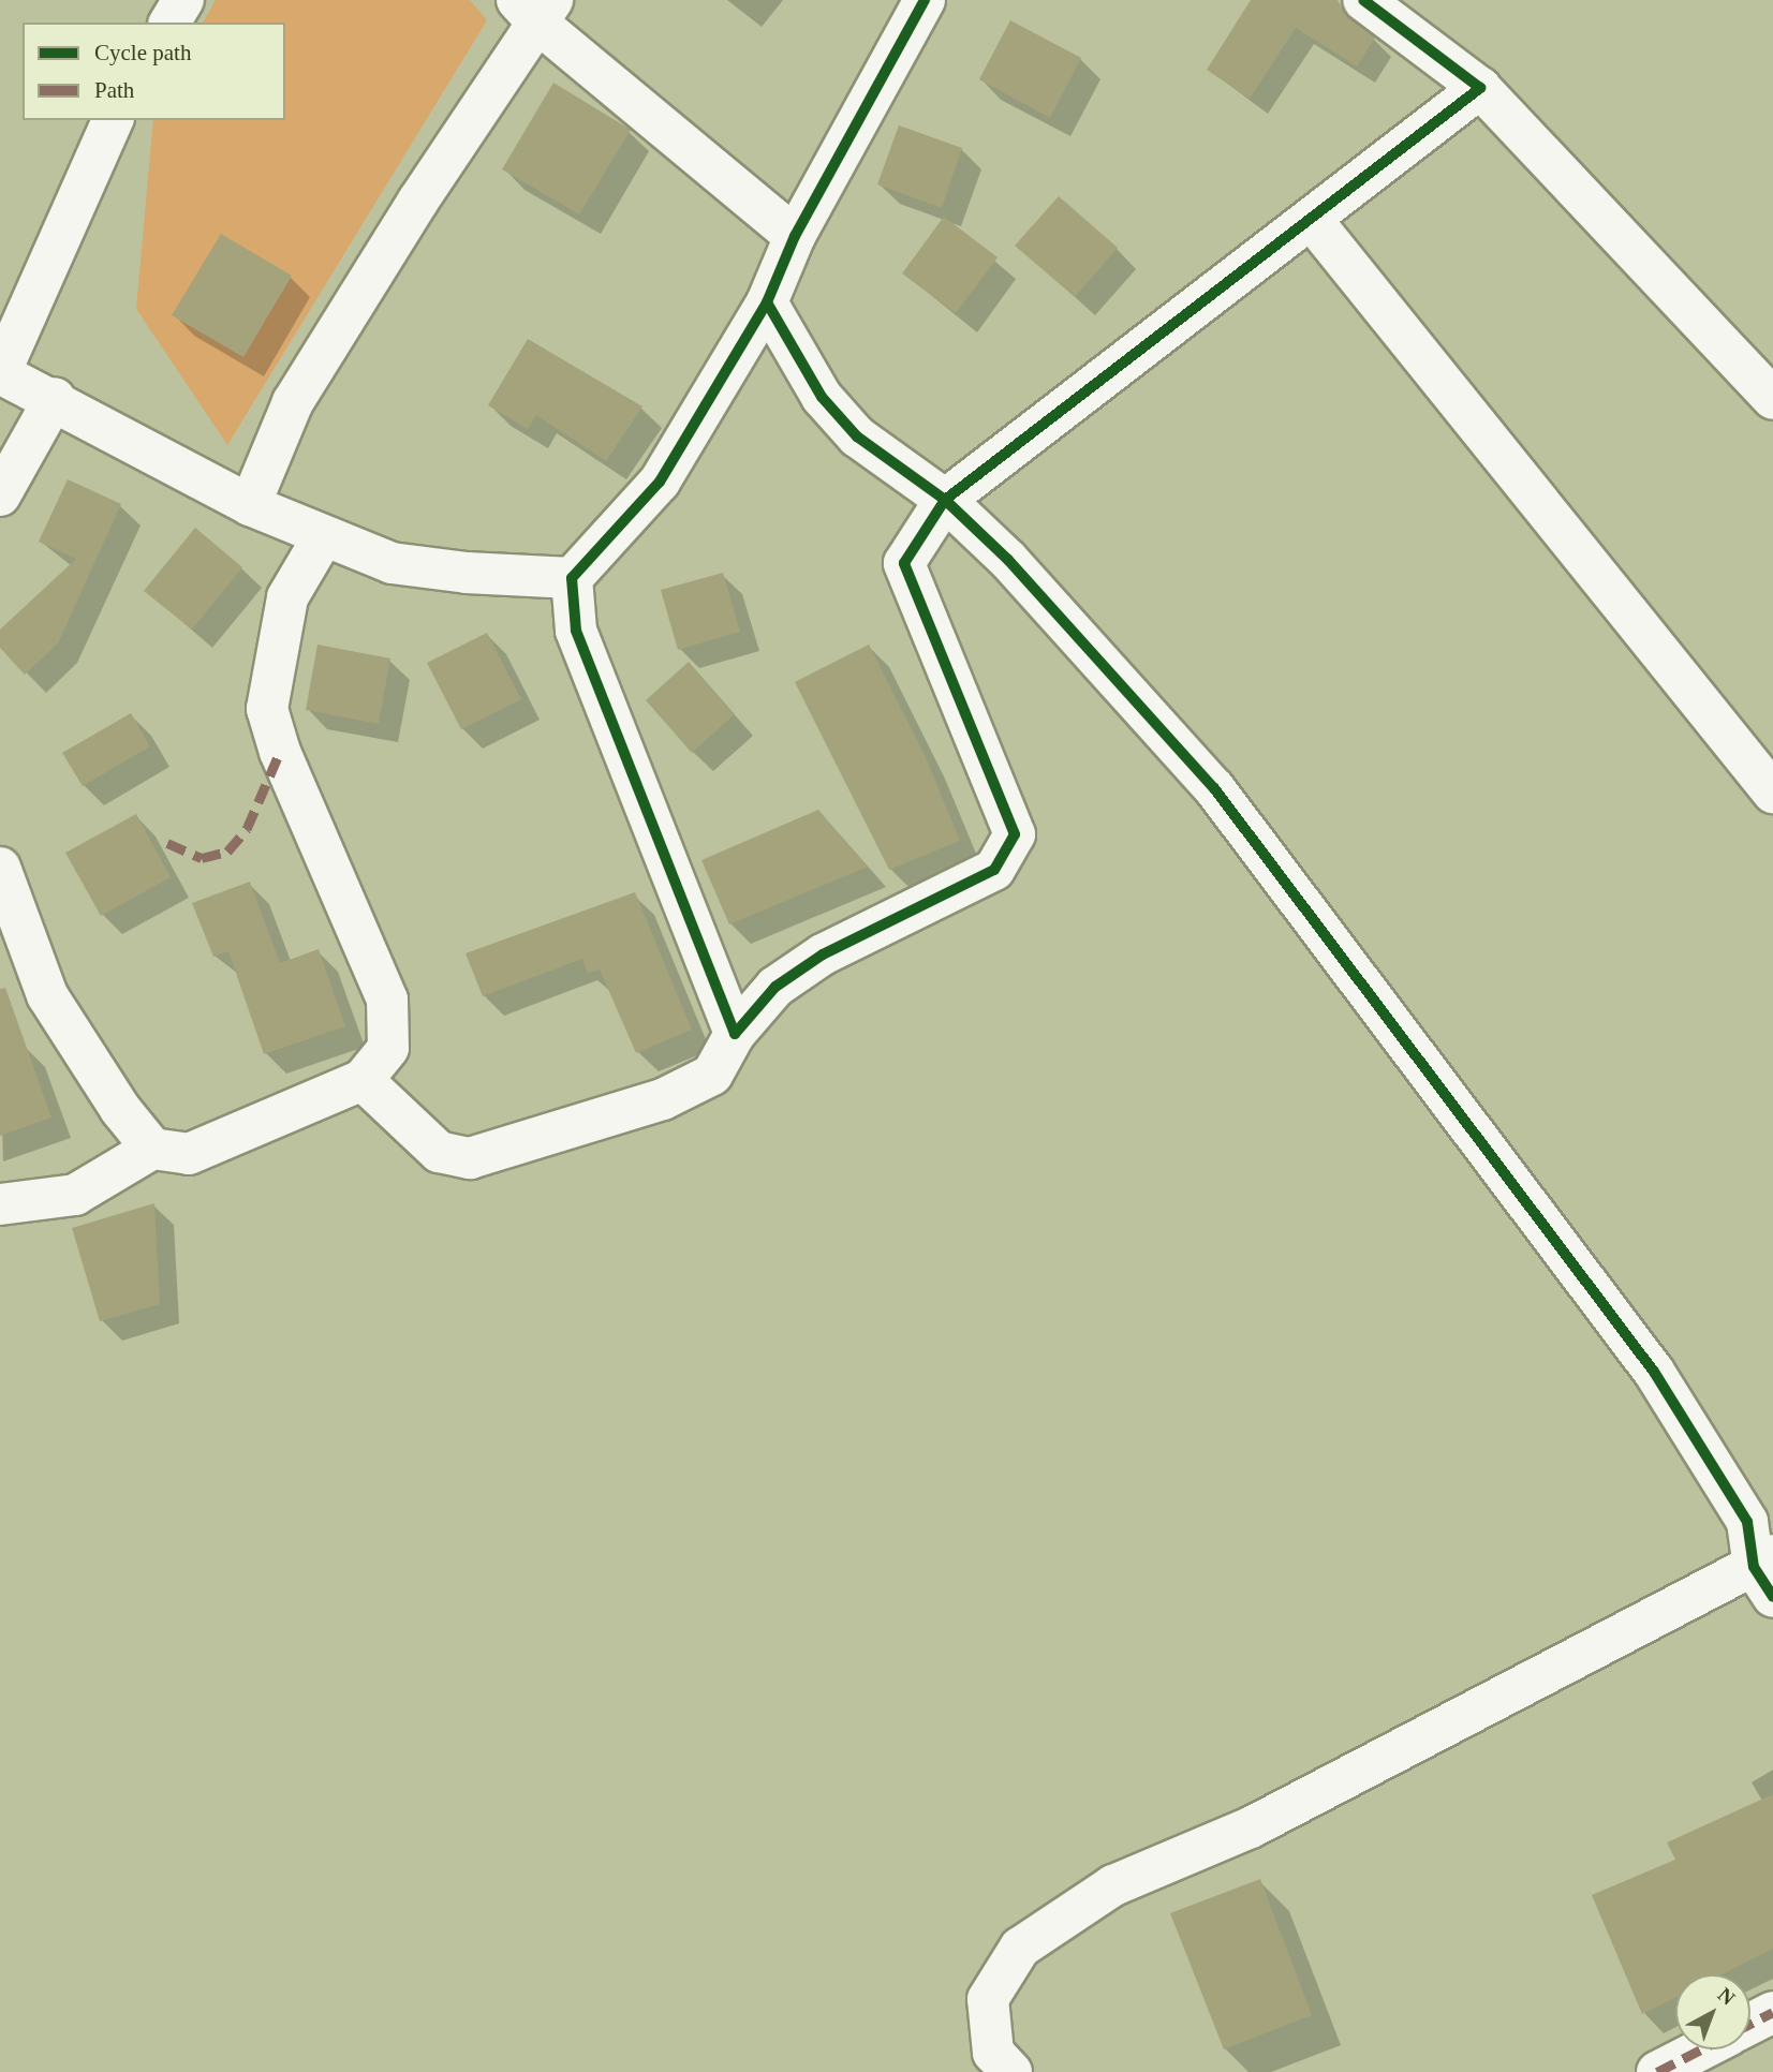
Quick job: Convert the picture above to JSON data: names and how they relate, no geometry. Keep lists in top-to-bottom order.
{
  "legend": ["Cycle path", "Path"],
  "north": "top right"
}
